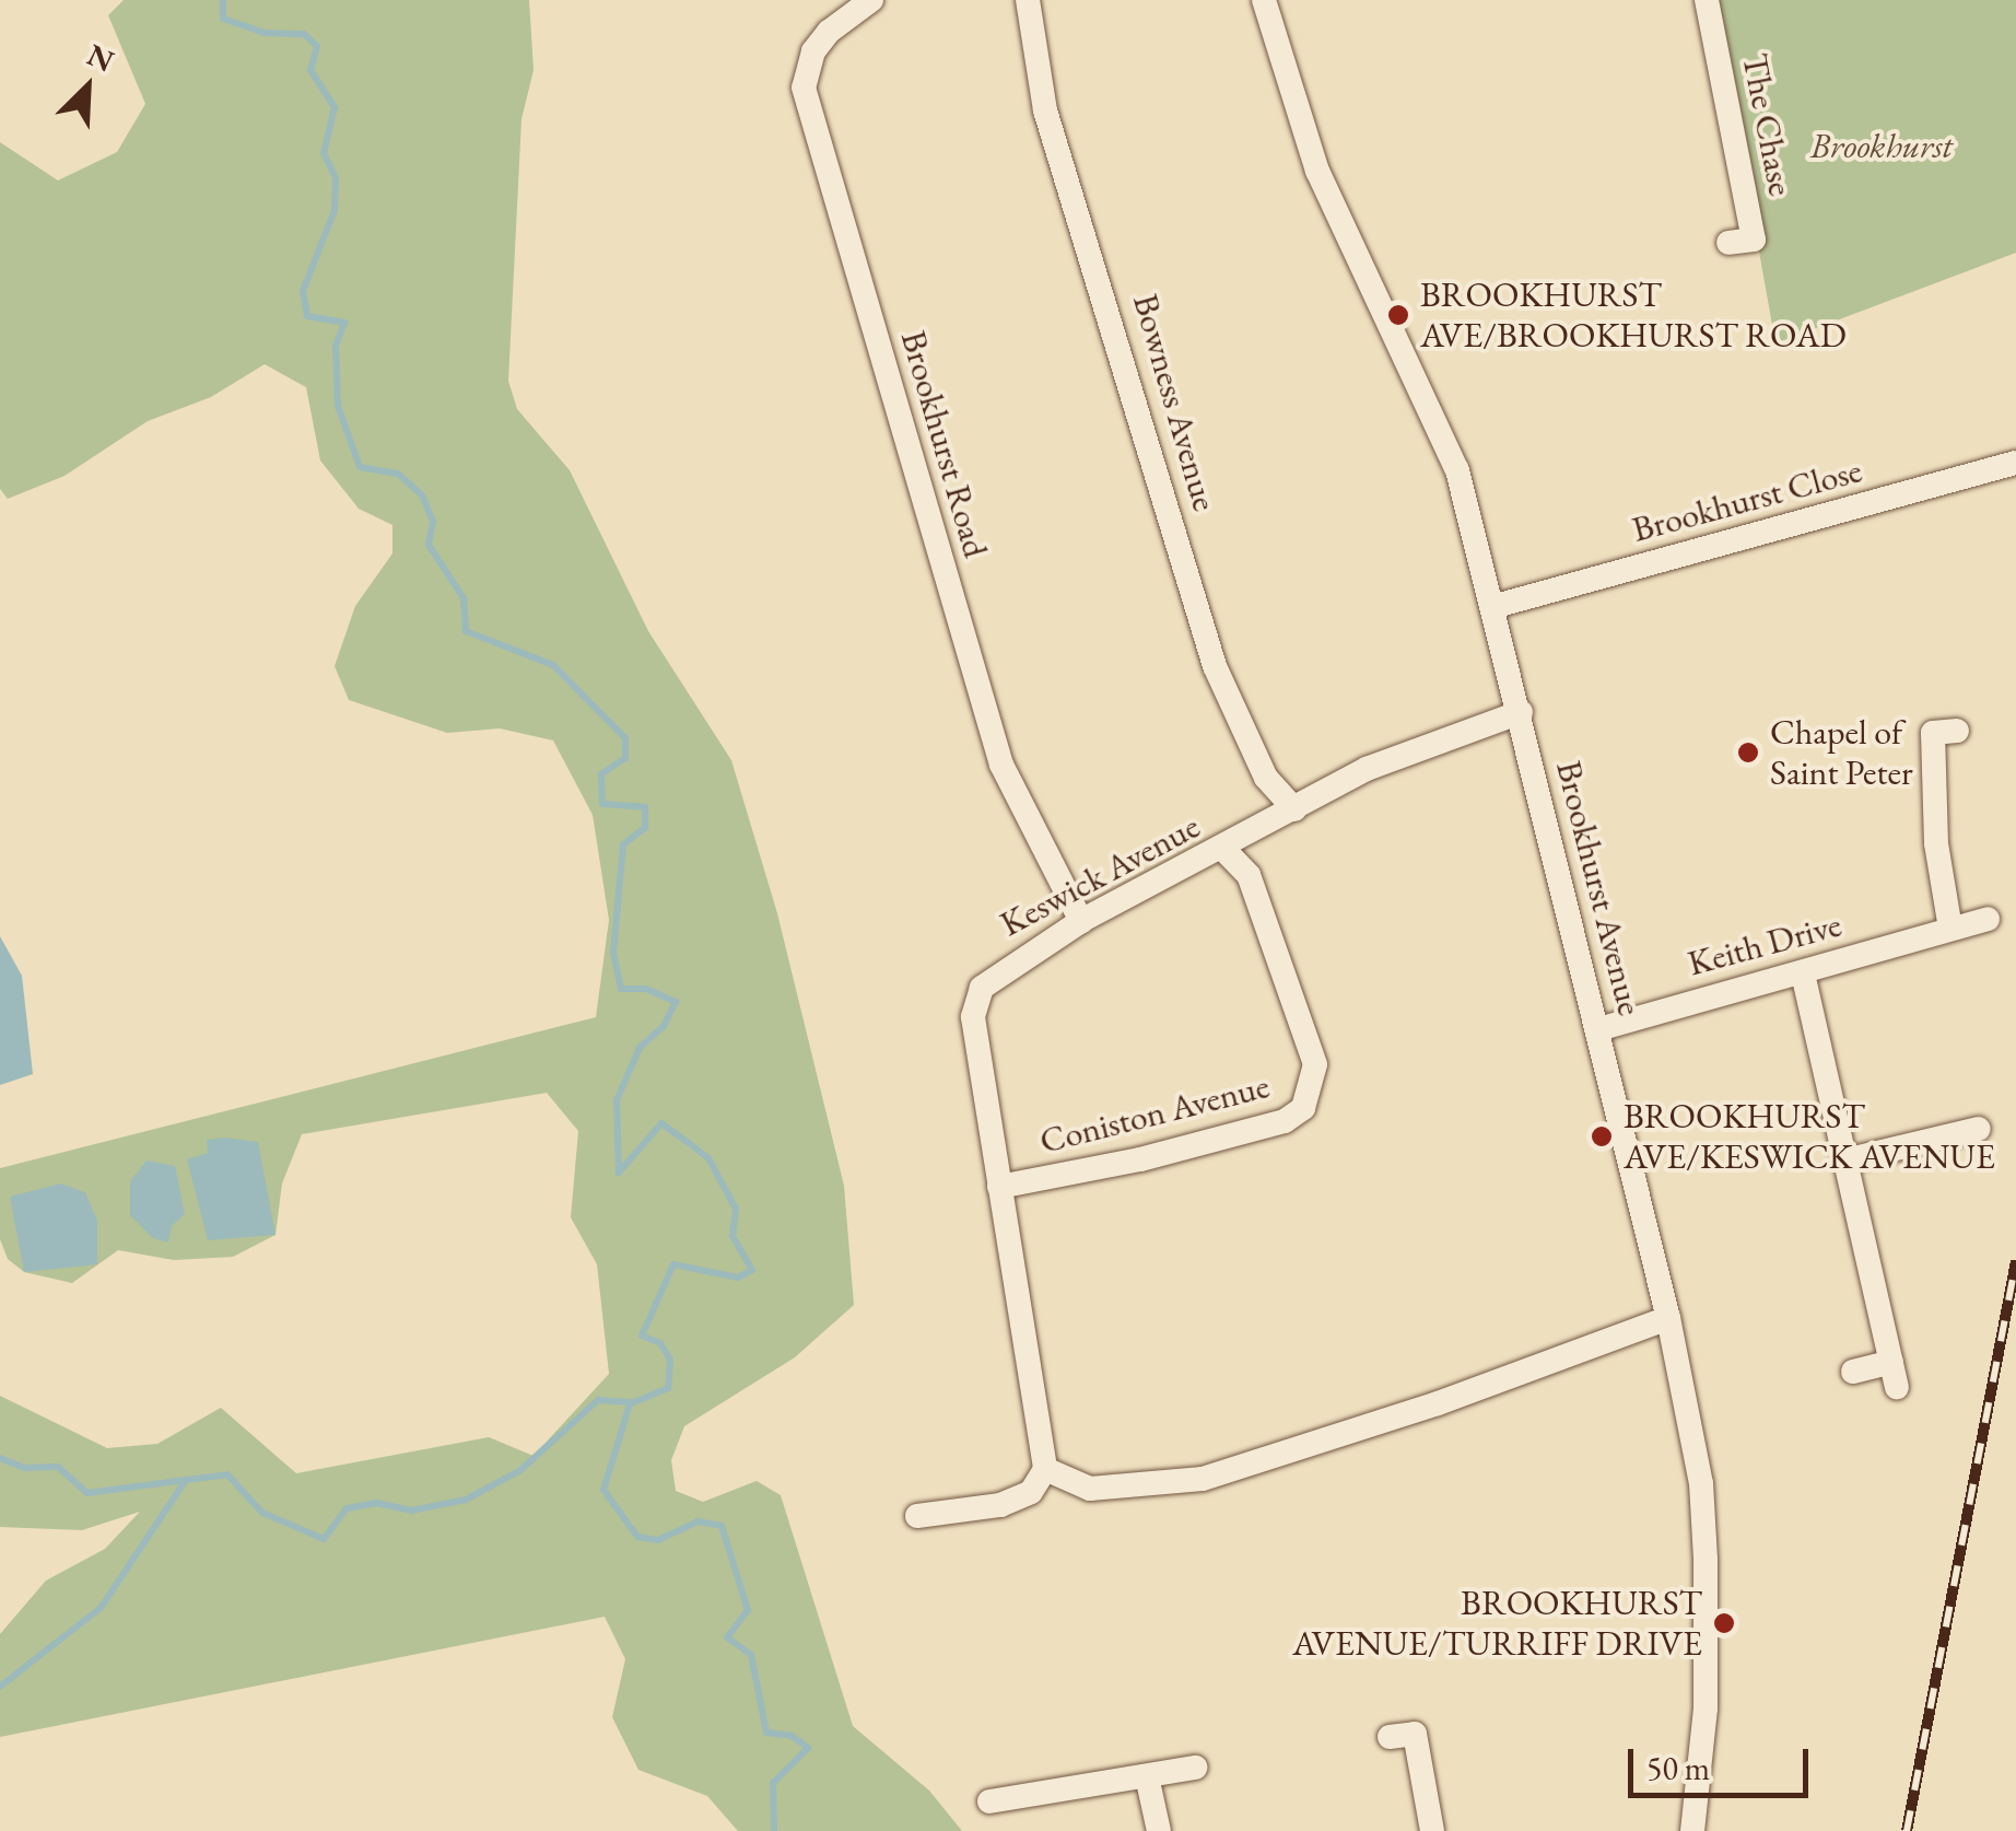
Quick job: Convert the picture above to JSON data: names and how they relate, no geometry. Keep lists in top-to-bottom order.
{
  "streets": {
    "street": [
      "The Chase",
      "Bowness Avenue",
      "Brookhurst Road",
      "Brookhurst Close",
      "Keswick Avenue",
      "Brookhurst Avenue",
      "Keith Drive",
      "Coniston Avenue"
    ]
  },
  "crossings": [
    ["Bowness Avenue", "Keswick Avenue"],
    ["Brookhurst Road", "Keswick Avenue"],
    ["Brookhurst Close", "Brookhurst Avenue"],
    ["Keswick Avenue", "Brookhurst Avenue"],
    ["Keswick Avenue", "Coniston Avenue"],
    ["Brookhurst Avenue", "Keith Drive"]
  ],
  "parks": ["Brookhurst"],
  "places": [
    "BROOKHURST AVE/BROOKHURST ROAD",
    "Chapel of Saint Peter",
    "BROOKHURST AVE/KESWICK AVENUE",
    "BROOKHURST AVENUE/TURRIFF DRIVE"
  ],
  "scale_bar": "50 m",
  "north": "top right"
}
